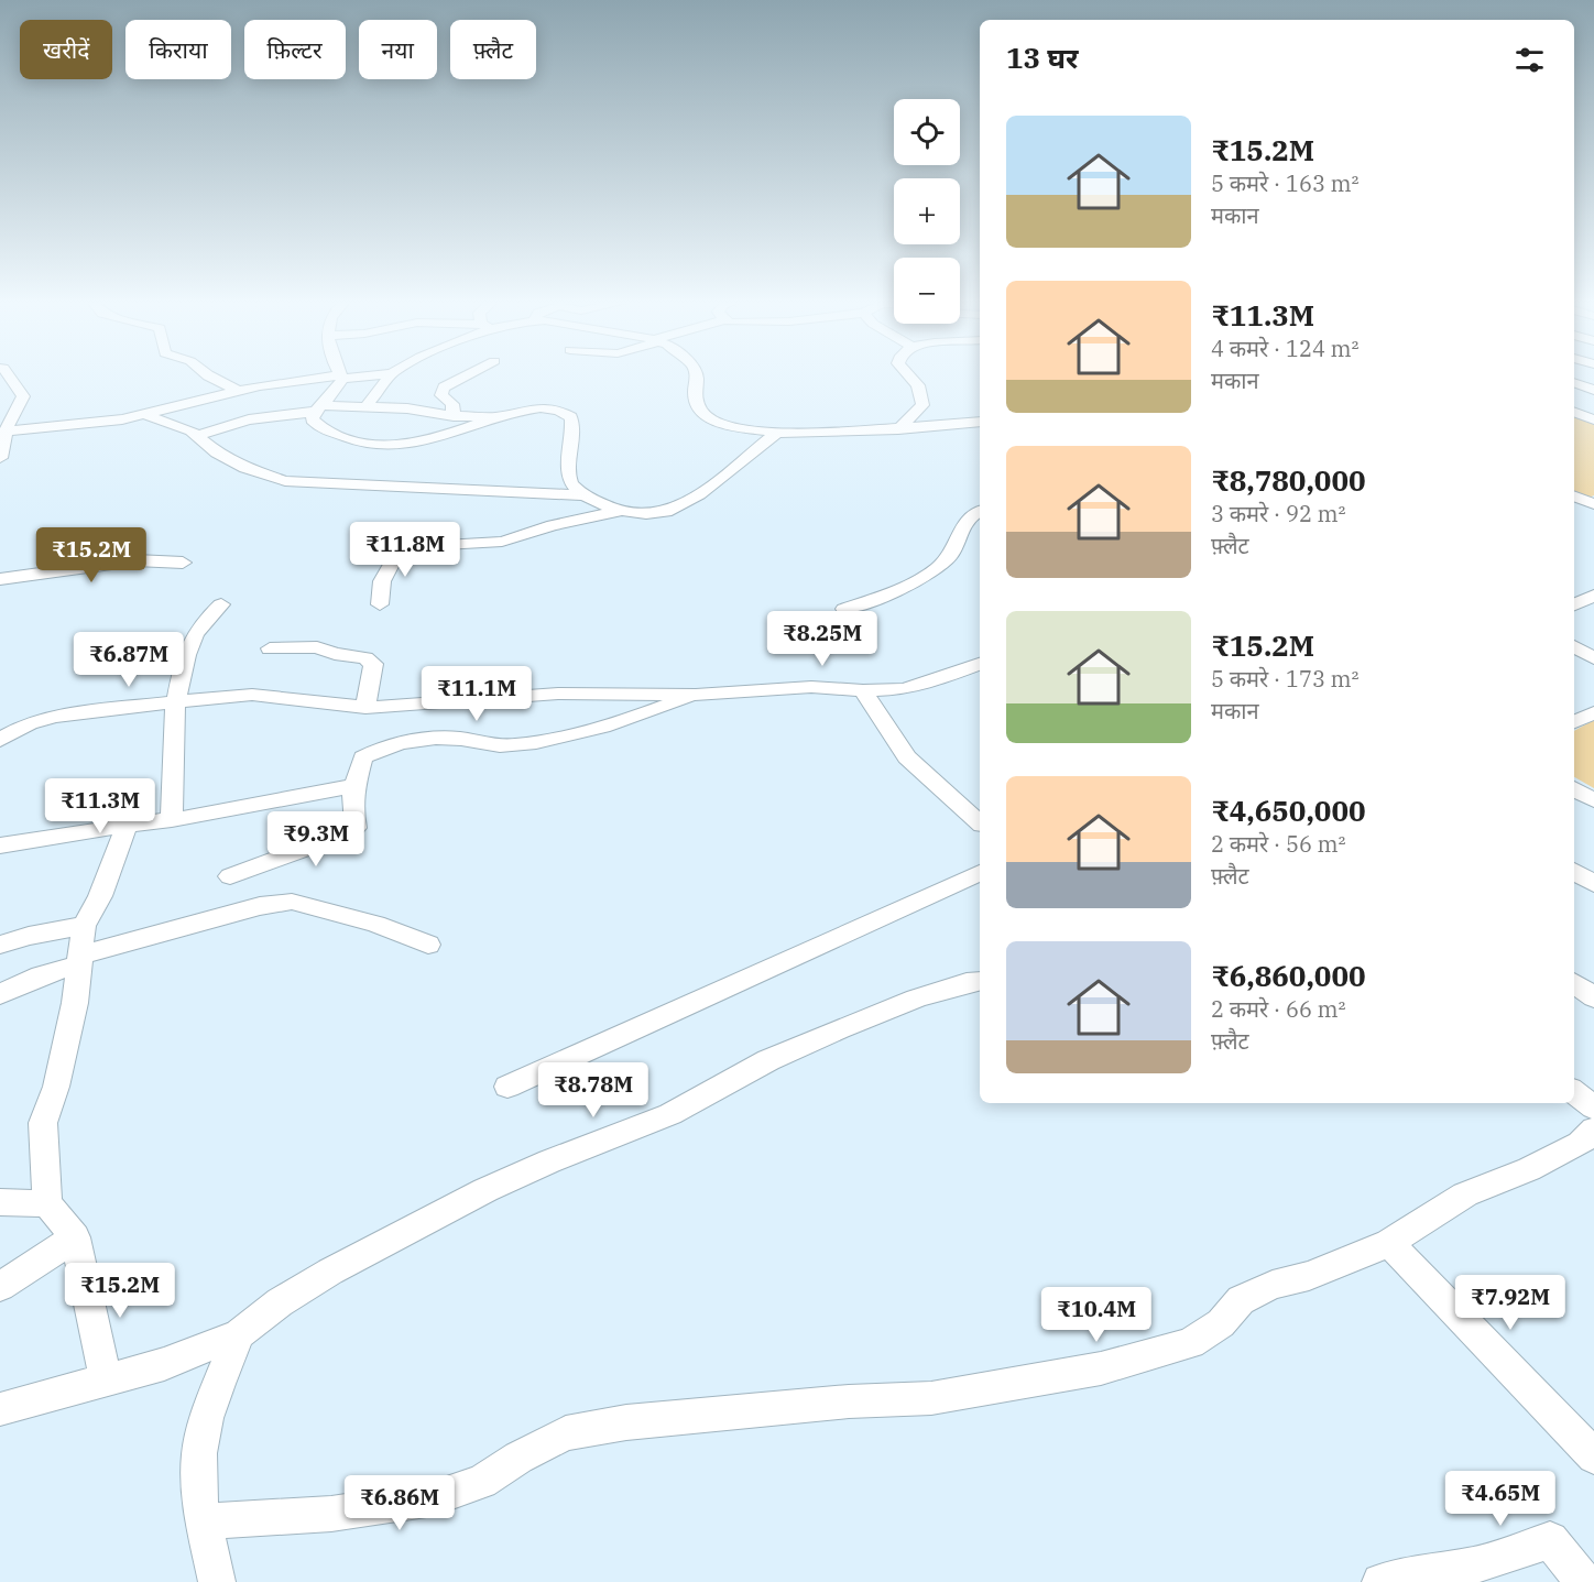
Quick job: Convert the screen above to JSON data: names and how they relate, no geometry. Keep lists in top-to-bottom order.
{
  "page": {
    "chip": [
      "खरीदें",
      "किराया",
      "फ़िल्टर",
      "नया",
      "फ़्लैट"
    ],
    "heading": "13 घर",
    "map_buttons": ["+", "−"],
    "list": [
      {
        "name": "₹15.2M",
        "note": "5 कमरे · 163 m² · मकान"
      },
      {
        "name": "₹11.3M",
        "note": "4 कमरे · 124 m² · मकान"
      },
      {
        "name": "₹8,780,000",
        "note": "3 कमरे · 92 m² · फ़्लैट"
      },
      {
        "name": "₹15.2M",
        "note": "5 कमरे · 173 m² · मकान"
      },
      {
        "name": "₹4,650,000",
        "note": "2 कमरे · 56 m² · फ़्लैट"
      },
      {
        "name": "₹6,860,000",
        "note": "2 कमरे · 66 m² · फ़्लैट"
      }
    ],
    "price": [
      "₹11.8M",
      "₹15.2M",
      "₹8.25M",
      "₹6.87M",
      "₹11.1M",
      "₹11.3M",
      "₹9.3M",
      "₹8.78M",
      "₹15.2M",
      "₹7.92M",
      "₹10.4M",
      "₹4.65M",
      "₹6.86M"
    ]
  }
}
